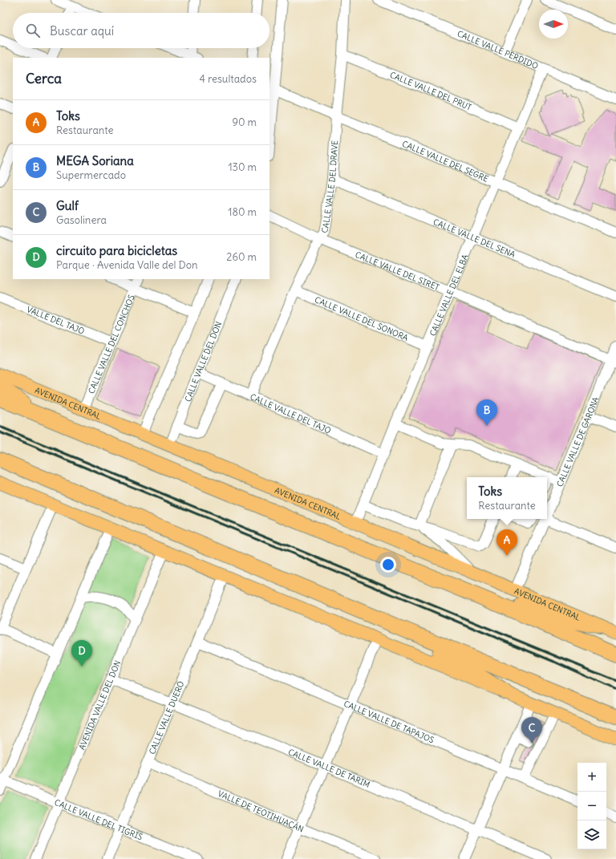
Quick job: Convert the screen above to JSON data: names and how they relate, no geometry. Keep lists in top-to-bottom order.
{
  "streets": {
    "main road": ["AVENIDA CENTRAL"],
    "street": [
      "CALLE VALLE PERDIDO",
      "CALLE VALLE DEL PRUT",
      "CALLE VALLE DEL SEGRE",
      "CALLE VALLE DEL DRAVE",
      "CALLE VALLE DEL SENA",
      "CALLE VALLE DEL SIRET",
      "CALLE VALLE DEL ELBA",
      "CALLE VALLE DEL SONORA",
      "VALLE DEL TAJO",
      "CALLE VALLE DEL CONCHOS",
      "CALLE VALLE DEL DON",
      "CALLE VALLE DEL TAJO",
      "CALLE VALLE DE GARONA",
      "AVENIDA VALLE DEL DON",
      "CALLE VALLE DUERO",
      "CALLE VALLE DE TAPAJOS",
      "CALLE VALLE DE TARIM",
      "VALLE DE TEOTIHUACÁN",
      "CALLE VALLE DEL TIGRIS"
    ]
  },
  "crossings": [
    ["CALLE VALLE PERDIDO", "CALLE VALLE DEL ELBA"],
    ["CALLE VALLE DEL PRUT", "CALLE VALLE DEL DRAVE"],
    ["CALLE VALLE DEL PRUT", "CALLE VALLE DEL ELBA"],
    ["CALLE VALLE DEL SEGRE", "CALLE VALLE DEL DRAVE"],
    ["CALLE VALLE DEL SEGRE", "CALLE VALLE DEL ELBA"],
    ["CALLE VALLE DEL DRAVE", "CALLE VALLE DEL SENA"],
    ["CALLE VALLE DEL DRAVE", "CALLE VALLE DEL SIRET"],
    ["CALLE VALLE DEL DRAVE", "CALLE VALLE DEL SONORA"],
    ["CALLE VALLE DEL DRAVE", "CALLE VALLE DEL TAJO"],
    ["CALLE VALLE DEL SENA", "CALLE VALLE DEL ELBA"],
    ["CALLE VALLE DEL SIRET", "CALLE VALLE DEL ELBA"],
    ["CALLE VALLE DEL SIRET", "CALLE VALLE DE GARONA"],
    ["CALLE VALLE DEL ELBA", "CALLE VALLE DEL SONORA"],
    ["CALLE VALLE DEL ELBA", "AVENIDA CENTRAL"],
    ["CALLE VALLE DEL ELBA", "CALLE VALLE DEL TAJO"],
    ["VALLE DEL TAJO", "CALLE VALLE DEL CONCHOS"],
    ["CALLE VALLE DEL CONCHOS", "AVENIDA CENTRAL"],
    ["CALLE VALLE DEL DON", "AVENIDA CENTRAL"],
    ["CALLE VALLE DEL DON", "CALLE VALLE DEL TAJO"],
    ["AVENIDA CENTRAL", "CALLE VALLE DE GARONA"],
    ["AVENIDA VALLE DEL DON", "CALLE VALLE DE TARIM"],
    ["AVENIDA VALLE DEL DON", "CALLE VALLE DEL TIGRIS"],
    ["CALLE VALLE DUERO", "CALLE VALLE DE TAPAJOS"],
    ["CALLE VALLE DUERO", "CALLE VALLE DE TARIM"],
    ["CALLE VALLE DUERO", "VALLE DE TEOTIHUACÁN"],
    ["CALLE VALLE DUERO", "CALLE VALLE DEL TIGRIS"]
  ],
  "north": "right",
  "page": {
    "search": "Buscar aquí",
    "heading": ["Cerca", "4 resultados"],
    "list": [
      {
        "mark": "A",
        "name": "Toks",
        "note": "Restaurante",
        "value": "90 m"
      },
      {
        "mark": "B",
        "name": "MEGA Soriana",
        "note": "Supermercado",
        "value": "130 m"
      },
      {
        "mark": "C",
        "name": "Gulf",
        "note": "Gasolinera",
        "value": "180 m"
      },
      {
        "mark": "D",
        "name": "circuito para bicicletas",
        "note": "Parque · Avenida Valle del Don",
        "value": "260 m"
      }
    ],
    "pins": [
      "B",
      "A",
      "D",
      "C"
    ],
    "popup": ["Toks", "Restaurante"],
    "map_buttons": ["+", "−"]
  }
}
